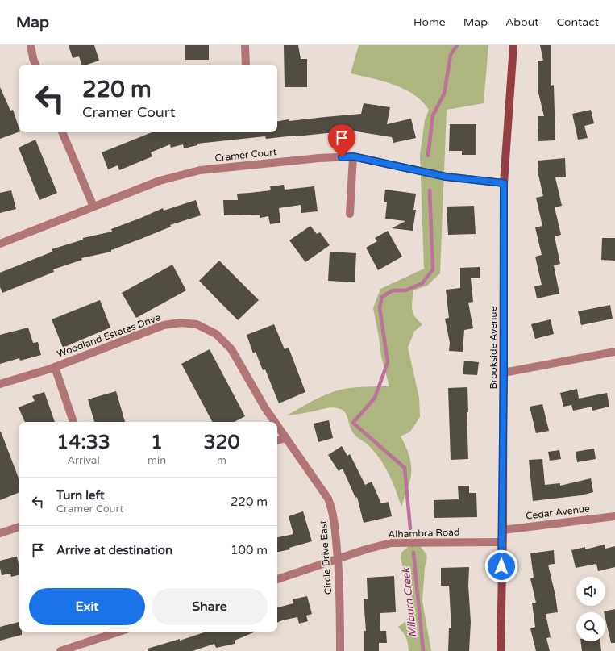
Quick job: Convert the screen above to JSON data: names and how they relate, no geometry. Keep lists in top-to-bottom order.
{
  "streets": {
    "main road": ["Brookside Avenue"],
    "street": [
      "Cramer Court",
      "Woodland Estates Drive",
      "Cedar Avenue",
      "Alhambra Road",
      "Circle Drive East"
    ]
  },
  "crossings": [
    ["Cramer Court", "Brookside Avenue"],
    ["Woodland Estates Drive", "Circle Drive East"],
    ["Brookside Avenue", "Cedar Avenue"],
    ["Brookside Avenue", "Alhambra Road"],
    ["Alhambra Road", "Circle Drive East"]
  ],
  "water": ["Milburn Creek"],
  "page": {
    "header": "Map",
    "nav": [
      "Home",
      "Map",
      "About",
      "Contact"
    ],
    "turn": ["220 m", "Cramer Court"],
    "eta": [
      "14:33",
      "Arrival",
      "1",
      "min",
      "320",
      "m"
    ],
    "list": [
      {
        "name": "Turn left",
        "note": "Cramer Court",
        "value": "220 m"
      },
      {
        "name": "Arrive at destination",
        "value": "100 m"
      }
    ],
    "buttons": ["Exit", "Share"]
  }
}
